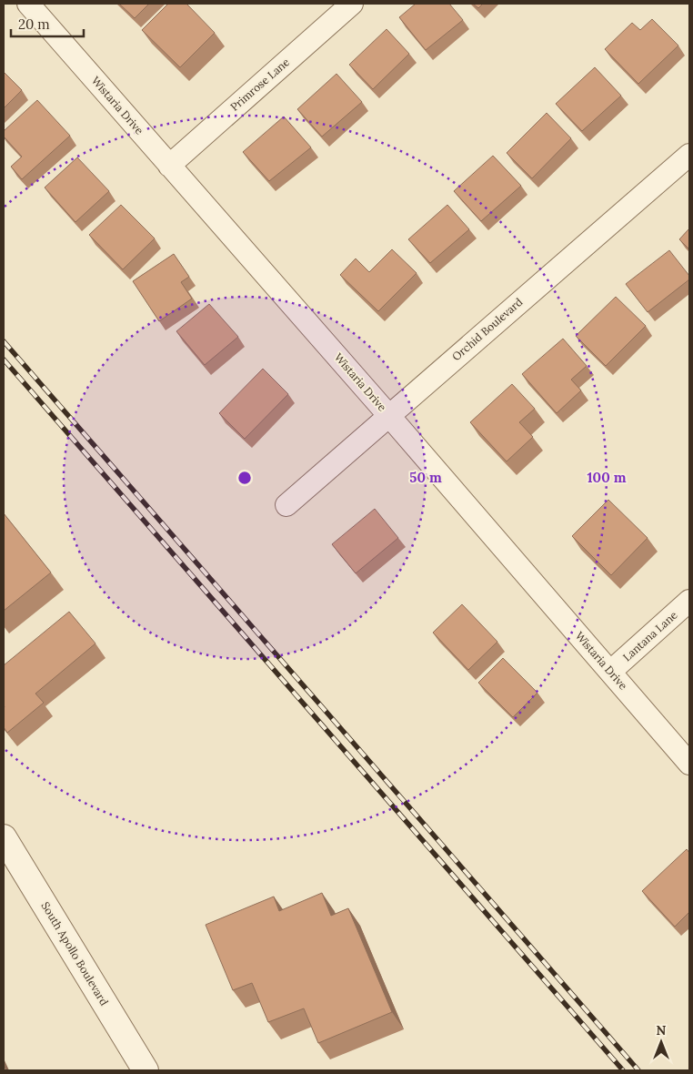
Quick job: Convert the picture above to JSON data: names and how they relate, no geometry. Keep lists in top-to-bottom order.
{
  "streets": {
    "street": [
      "Primrose Lane",
      "Wistaria Drive",
      "Orchid Boulevard",
      "Lantana Lane",
      "South Apollo Boulevard"
    ]
  },
  "crossings": [
    ["Primrose Lane", "Wistaria Drive"],
    ["Wistaria Drive", "Orchid Boulevard"],
    ["Wistaria Drive", "Lantana Lane"]
  ],
  "scale_bar": "20 m",
  "north": "top",
  "rings": ["50 m", "100 m"]
}
